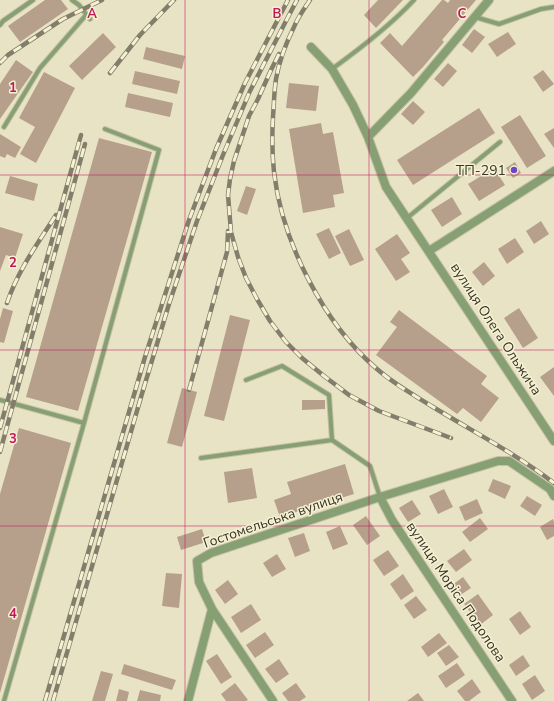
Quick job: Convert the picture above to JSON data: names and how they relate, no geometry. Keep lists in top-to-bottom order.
{
  "streets": {
    "street": ["вулиця Олега Ольжича", "Гостомельська вулиця", "вулиця Моріса Подолова"]
  },
  "crossings": [
    ["Гостомельська вулиця", "вулиця Моріса Подолова"]
  ],
  "places": ["ТП-291"],
  "grid": {
    "columns": ["A", "B", "C"],
    "rows": [
      "1",
      "2",
      "3",
      "4"
    ]
  }
}
